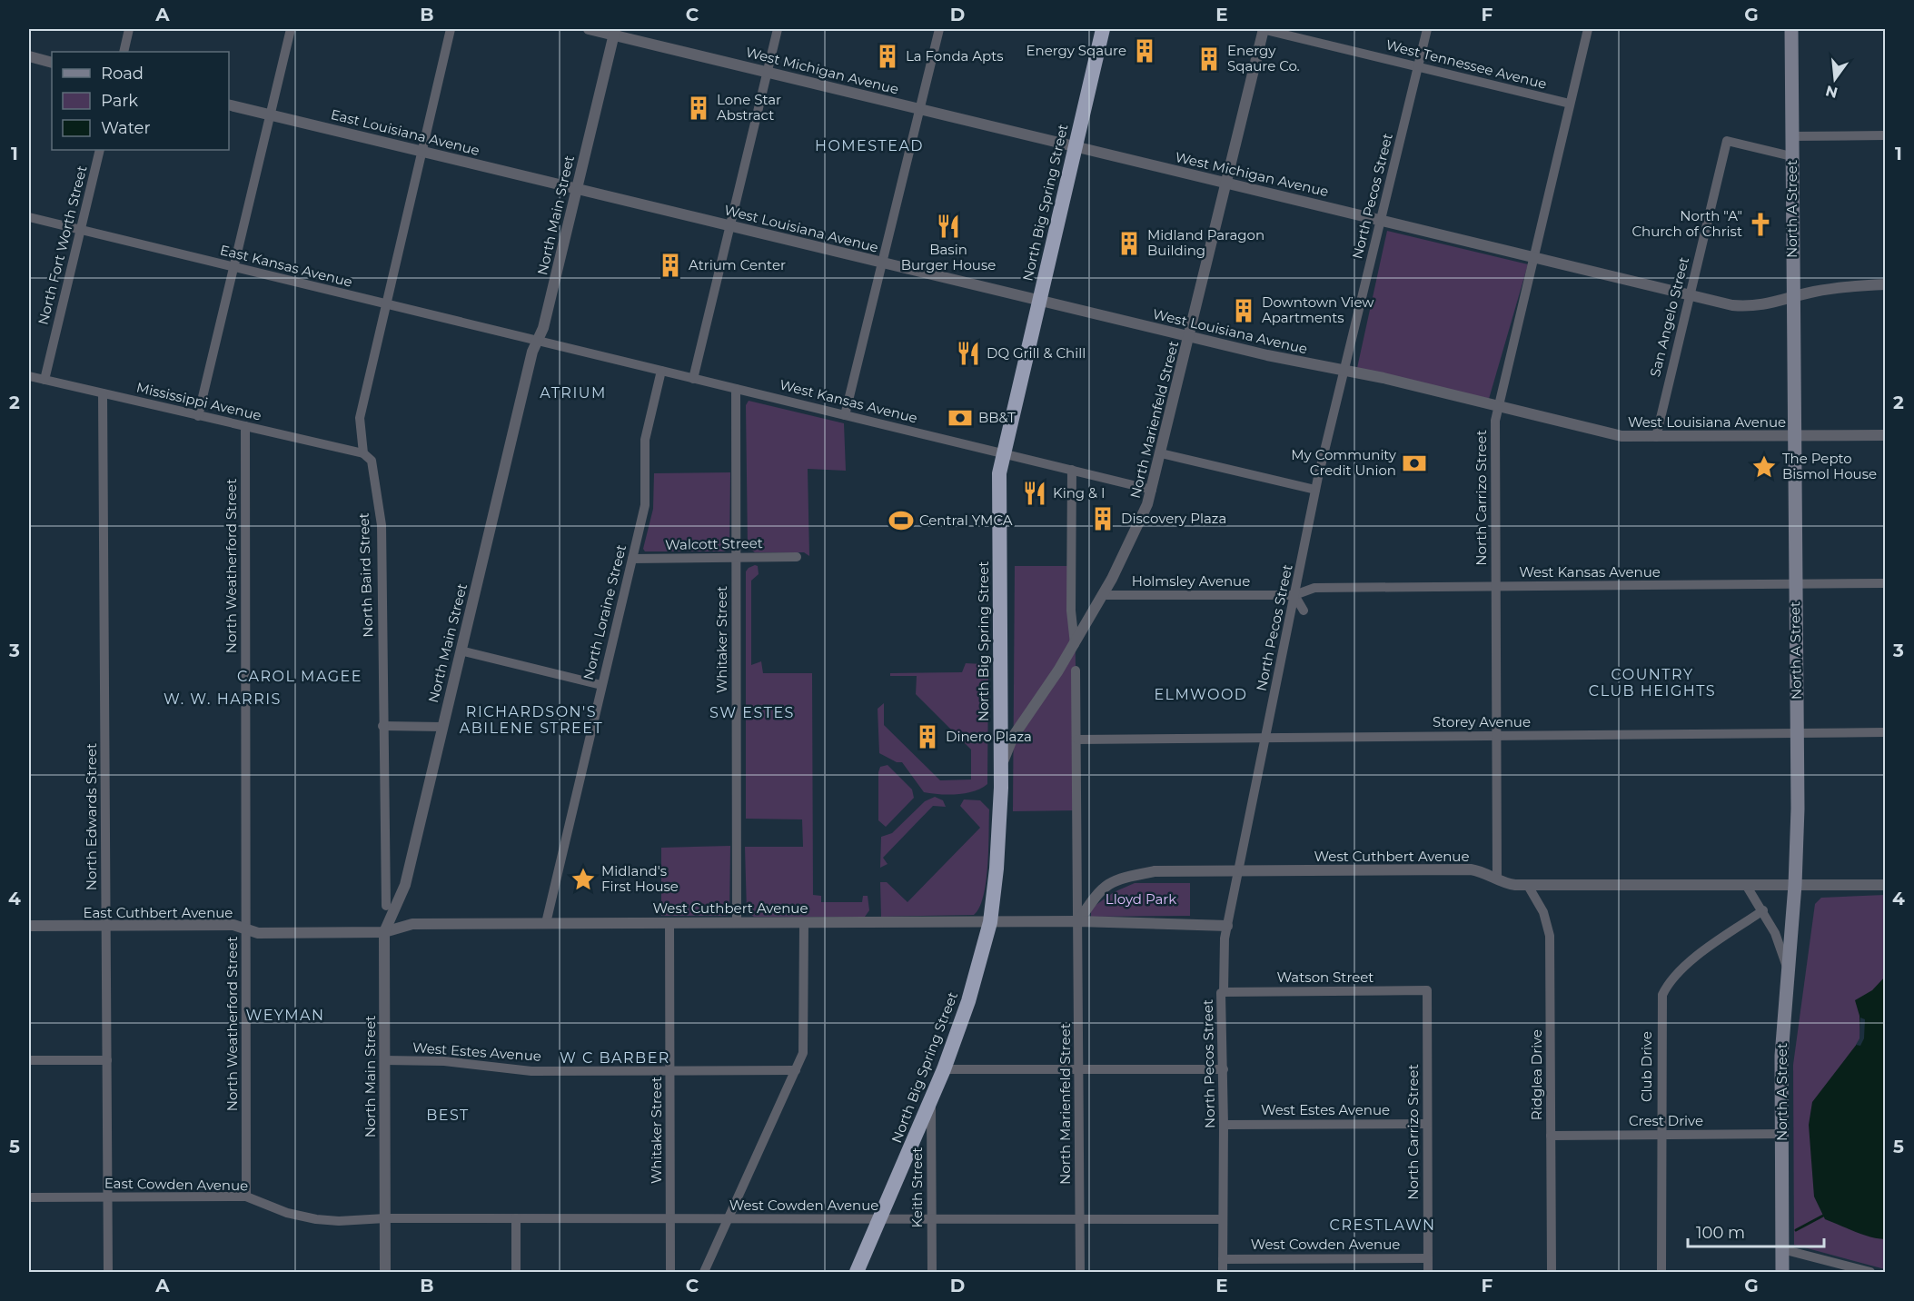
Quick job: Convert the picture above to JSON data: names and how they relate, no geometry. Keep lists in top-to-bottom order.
{
  "streets": {
    "highway": ["North Big Spring Street"],
    "main road": ["North A Street"],
    "street": [
      "West Tennessee Avenue",
      "West Michigan Avenue",
      "East Louisiana Avenue",
      "North Pecos Street",
      "North Main Street",
      "West Louisiana Avenue",
      "North Fort Worth Street",
      "East Kansas Avenue",
      "San Angelo Street",
      "Mississippi Avenue",
      "West Kansas Avenue",
      "North Marienfeld Street",
      "North Carrizo Street",
      "Walcott Street",
      "North Weatherford Street",
      "North Baird Street",
      "Holmsley Avenue",
      "North Loraine Street",
      "Whitaker Street",
      "Storey Avenue",
      "North Edwards Street",
      "West Cuthbert Avenue",
      "East Cuthbert Avenue",
      "Watson Street",
      "West Estes Avenue",
      "Club Drive",
      "Ridglea Drive",
      "Crest Drive",
      "East Cowden Avenue",
      "Keith Street",
      "West Cowden Avenue"
    ]
  },
  "crossings": [
    ["West Tennessee Avenue", "North Pecos Street"],
    ["West Tennessee Avenue", "North Marienfeld Street"],
    ["West Tennessee Avenue", "North Carrizo Street"],
    ["West Michigan Avenue", "North Pecos Street"],
    ["West Michigan Avenue", "North Big Spring Street"],
    ["West Michigan Avenue", "North A Street"],
    ["West Michigan Avenue", "North Main Street"],
    ["West Michigan Avenue", "San Angelo Street"],
    ["West Michigan Avenue", "North Marienfeld Street"],
    ["West Michigan Avenue", "North Carrizo Street"],
    ["East Louisiana Avenue", "North Main Street"],
    ["East Louisiana Avenue", "West Louisiana Avenue"],
    ["East Louisiana Avenue", "North Baird Street"],
    ["North Pecos Street", "West Louisiana Avenue"],
    ["North Pecos Street", "West Kansas Avenue"],
    ["North Pecos Street", "Holmsley Avenue"],
    ["North Pecos Street", "Storey Avenue"],
    ["North Pecos Street", "West Cuthbert Avenue"],
    ["North Pecos Street", "Watson Street"],
    ["North Pecos Street", "West Estes Avenue"],
    ["North Pecos Street", "West Cowden Avenue"],
    ["North Big Spring Street", "West Louisiana Avenue"],
    ["North Big Spring Street", "West Kansas Avenue"],
    ["North Big Spring Street", "North Marienfeld Street"],
    ["North Big Spring Street", "West Cuthbert Avenue"],
    ["North Big Spring Street", "Keith Street"],
    ["North Big Spring Street", "West Cowden Avenue"],
    ["North A Street", "West Louisiana Avenue"],
    ["North A Street", "San Angelo Street"],
    ["North A Street", "West Kansas Avenue"],
    ["North A Street", "Storey Avenue"],
    ["North A Street", "West Cuthbert Avenue"],
    ["North A Street", "Crest Drive"],
    ["North Main Street", "West Louisiana Avenue"],
    ["North Main Street", "East Kansas Avenue"],
    ["North Main Street", "West Kansas Avenue"],
    ["North Main Street", "West Cuthbert Avenue"],
    ["North Main Street", "East Cuthbert Avenue"],
    ["North Main Street", "West Estes Avenue"],
    ["North Main Street", "East Cowden Avenue"],
    ["North Main Street", "West Cowden Avenue"],
    ["West Louisiana Avenue", "San Angelo Street"],
    ["West Louisiana Avenue", "North Marienfeld Street"],
    ["West Louisiana Avenue", "North Carrizo Street"],
    ["North Fort Worth Street", "East Kansas Avenue"],
    ["North Fort Worth Street", "Mississippi Avenue"],
    ["East Kansas Avenue", "West Kansas Avenue"],
    ["East Kansas Avenue", "North Baird Street"],
    ["Mississippi Avenue", "North Weatherford Street"],
    ["Mississippi Avenue", "North Baird Street"],
    ["Mississippi Avenue", "North Edwards Street"],
    ["West Kansas Avenue", "North Marienfeld Street"],
    ["West Kansas Avenue", "North Carrizo Street"],
    ["West Kansas Avenue", "Holmsley Avenue"],
    ["West Kansas Avenue", "North Loraine Street"],
    ["West Kansas Avenue", "Whitaker Street"],
    ["North Marienfeld Street", "Holmsley Avenue"],
    ["North Marienfeld Street", "Storey Avenue"],
    ["North Marienfeld Street", "West Cuthbert Avenue"],
    ["North Marienfeld Street", "West Cowden Avenue"],
    ["North Carrizo Street", "Storey Avenue"],
    ["North Carrizo Street", "West Cuthbert Avenue"],
    ["North Carrizo Street", "Watson Street"],
    ["North Carrizo Street", "West Estes Avenue"],
    ["North Carrizo Street", "West Cowden Avenue"],
    ["Walcott Street", "North Loraine Street"],
    ["Walcott Street", "Whitaker Street"],
    ["North Weatherford Street", "East Cuthbert Avenue"],
    ["North Weatherford Street", "East Cowden Avenue"],
    ["North Loraine Street", "West Cuthbert Avenue"],
    ["Whitaker Street", "West Cuthbert Avenue"],
    ["Whitaker Street", "West Estes Avenue"],
    ["Whitaker Street", "West Cowden Avenue"],
    ["North Edwards Street", "East Cuthbert Avenue"],
    ["North Edwards Street", "East Cowden Avenue"],
    ["West Cuthbert Avenue", "East Cuthbert Avenue"],
    ["West Cuthbert Avenue", "Ridglea Drive"],
    ["Club Drive", "Crest Drive"],
    ["Ridglea Drive", "Crest Drive"],
    ["East Cowden Avenue", "West Cowden Avenue"],
    ["Keith Street", "West Cowden Avenue"]
  ],
  "districts": [
    "HOMESTEAD",
    "ATRIUM",
    "COUNTRY CLUB HEIGHTS",
    "CAROL MAGEE",
    "ELMWOOD",
    "W. W. HARRIS",
    "RICHARDSON'S ABILENE STREET",
    "SW ESTES",
    "WEYMAN",
    "W C BARBER",
    "BEST",
    "CRESTLAWN"
  ],
  "parks": ["Lloyd Park"],
  "places": {
    "building": [
      "Energy Sqaure",
      "La Fonda Apts",
      "Energy Sqaure Co.",
      "Lone Star Abstract",
      "Midland Paragon Building",
      "Atrium Center",
      "Downtown View Apartments",
      "Discovery Plaza",
      "Dinero Plaza"
    ],
    "church": ["North \"A\" Church of Christ"],
    "restaurant": ["Basin Burger House", "DQ Grill & Chill", "King & I"],
    "bank": ["BB&T", "My Community Credit Union"],
    "place": ["The Pepto Bismol House", "Midland's First House"],
    "sports": ["Central YMCA"]
  },
  "legend": ["Road", "Park", "Water"],
  "scale_bar": "100 m",
  "north": "bottom",
  "grid": {
    "columns": [
      "A",
      "B",
      "C",
      "D",
      "E",
      "F",
      "G"
    ],
    "rows": [
      "1",
      "2",
      "3",
      "4",
      "5"
    ]
  }
}
